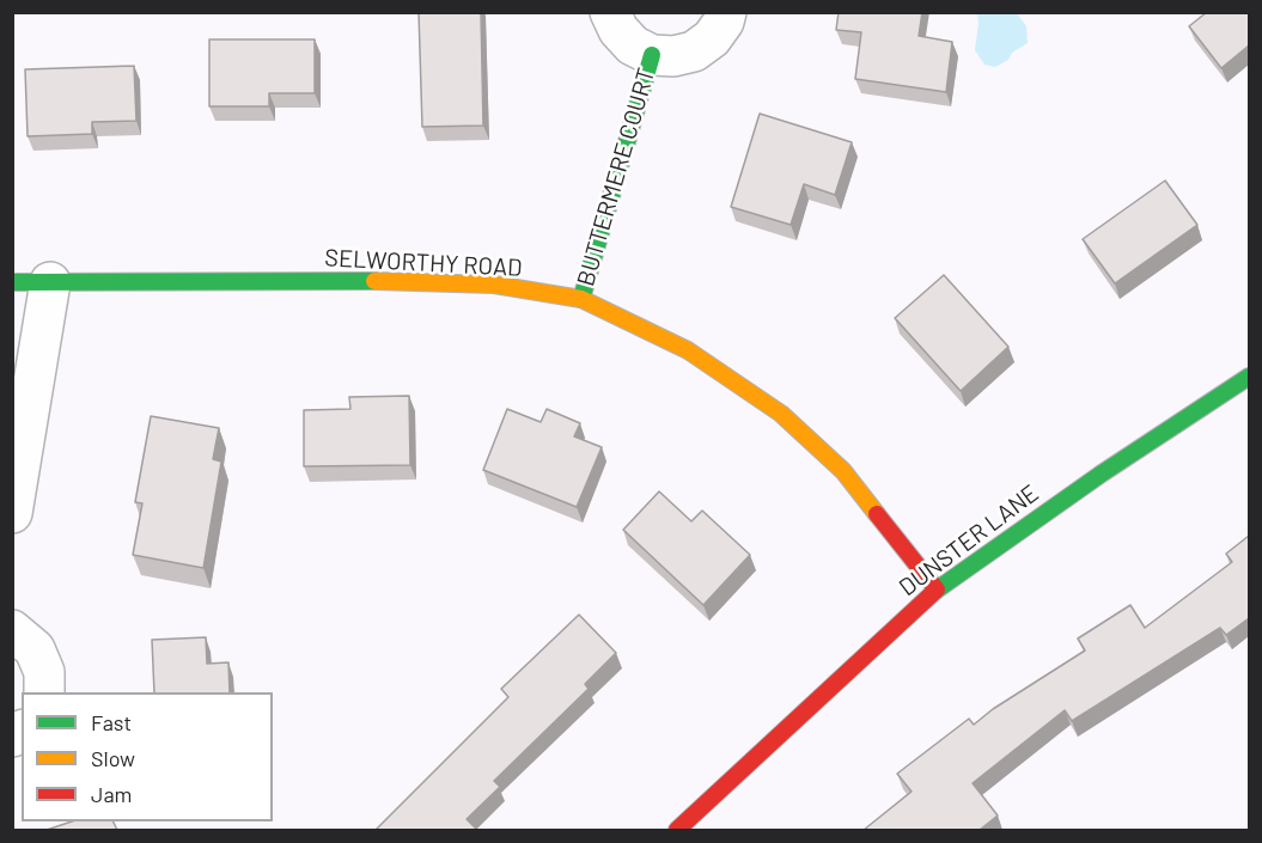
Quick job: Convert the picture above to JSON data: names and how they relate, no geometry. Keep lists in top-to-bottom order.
{
  "streets": {
    "street": ["BUTTERMERE COURT", "SELWORTHY ROAD", "DUNSTER LANE"]
  },
  "crossings": [
    ["BUTTERMERE COURT", "SELWORTHY ROAD"],
    ["SELWORTHY ROAD", "DUNSTER LANE"]
  ],
  "legend": ["Fast", "Slow", "Jam"]
}
